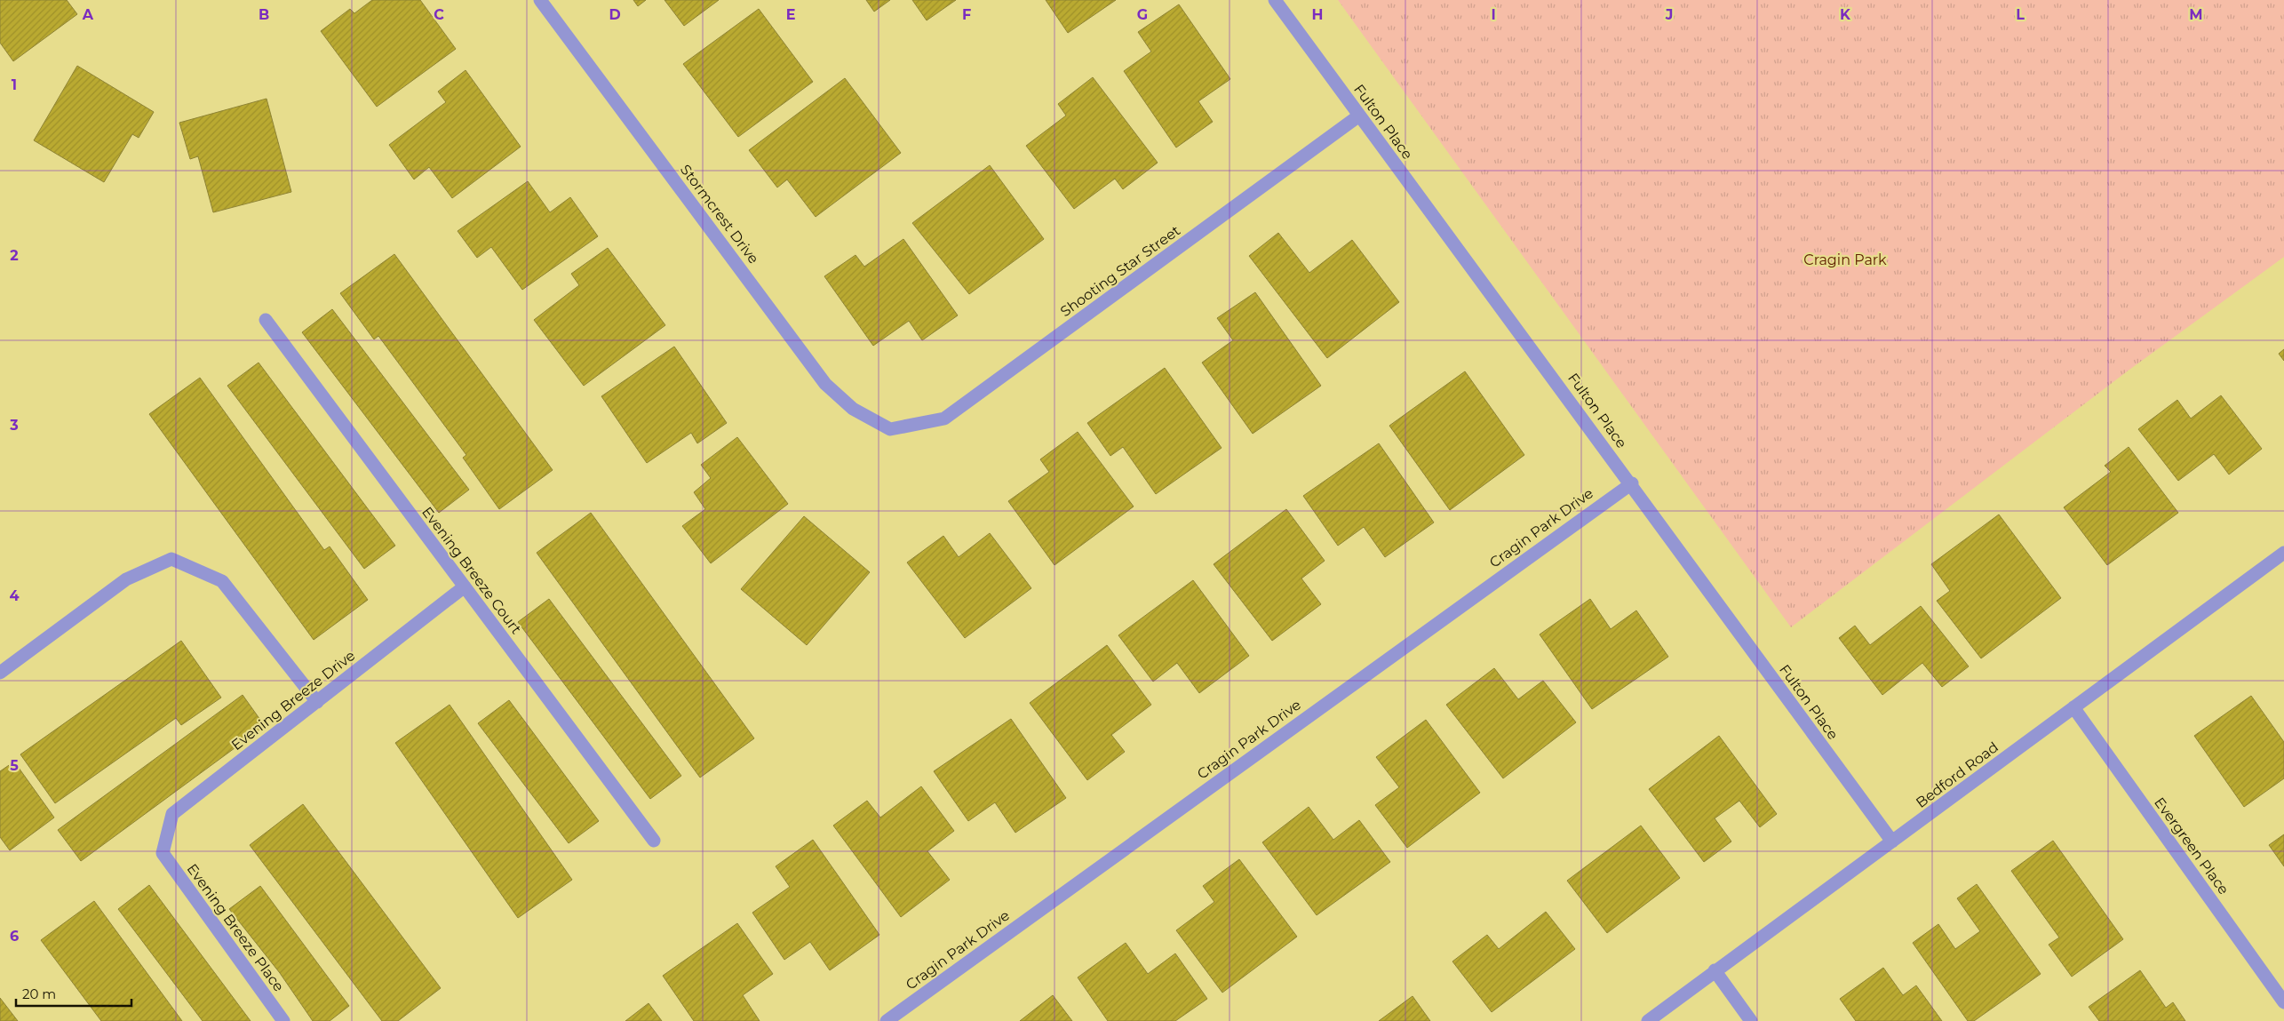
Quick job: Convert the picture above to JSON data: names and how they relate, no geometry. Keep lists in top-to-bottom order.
{
  "streets": {
    "street": [
      "Fulton Place",
      "Stormcrest Drive",
      "Shooting Star Street",
      "Cragin Park Drive",
      "Evening Breeze Court",
      "Evening Breeze Drive",
      "Bedford Road",
      "Evergreen Place",
      "Evening Breeze Place"
    ]
  },
  "crossings": [
    ["Fulton Place", "Shooting Star Street"],
    ["Fulton Place", "Cragin Park Drive"],
    ["Fulton Place", "Bedford Road"],
    ["Stormcrest Drive", "Shooting Star Street"],
    ["Evening Breeze Court", "Evening Breeze Drive"],
    ["Evening Breeze Drive", "Evening Breeze Place"],
    ["Bedford Road", "Evergreen Place"]
  ],
  "parks": ["Cragin Park"],
  "scale_bar": "20 m",
  "grid": {
    "columns": [
      "A",
      "B",
      "C",
      "D",
      "E",
      "F",
      "G",
      "H",
      "I",
      "J",
      "K",
      "L",
      "M"
    ],
    "rows": [
      "1",
      "2",
      "3",
      "4",
      "5",
      "6"
    ]
  }
}
